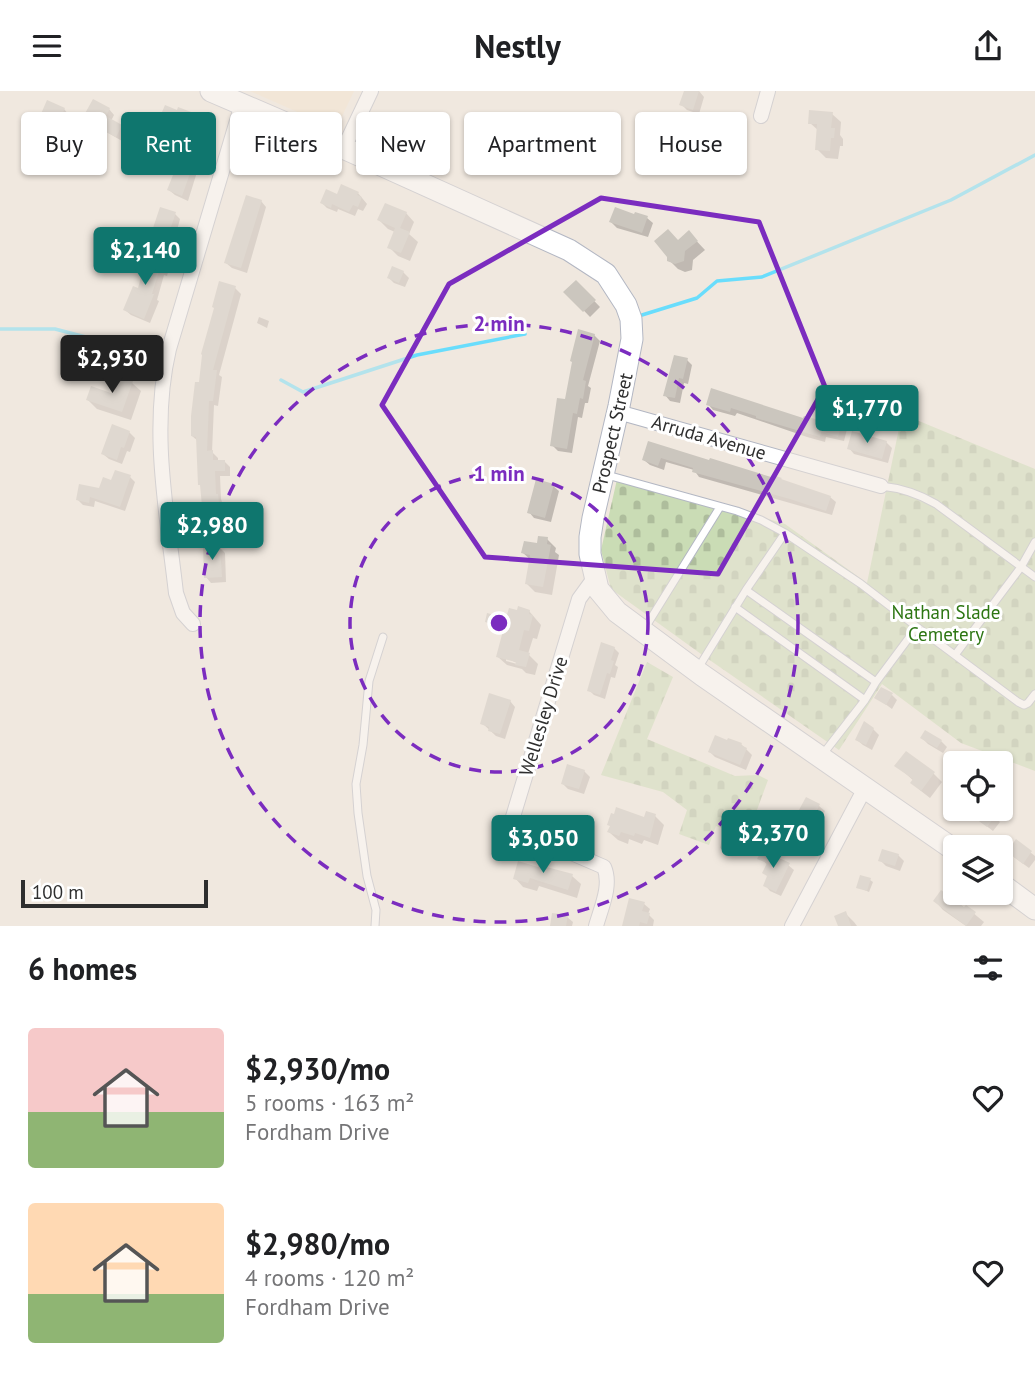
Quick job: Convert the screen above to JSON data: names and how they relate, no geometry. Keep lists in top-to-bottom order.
{
  "streets": {
    "street": ["Prospect Street", "Arruda Avenue", "Wellesley Drive"]
  },
  "crossings": [
    ["Prospect Street", "Arruda Avenue"],
    ["Prospect Street", "Wellesley Drive"]
  ],
  "parks": ["Nathan Slade Cemetery"],
  "scale_bar": "100 m",
  "page": {
    "header": "Nestly",
    "chip": [
      "Buy",
      "Rent",
      "Filters",
      "New",
      "Apartment",
      "House"
    ],
    "price": [
      "$2,140",
      "$2,930",
      "$1,770",
      "$2,980",
      "$2,370",
      "$3,050"
    ],
    "scale": "100 m",
    "heading": "6 homes",
    "list": [
      {
        "name": "$2,930/mo",
        "note": "5 rooms · 163 m² · Fordham Drive"
      },
      {
        "name": "$2,980/mo",
        "note": "4 rooms · 120 m² · Fordham Drive"
      }
    ]
  },
  "rings": ["2 min", "1 min"]
}
